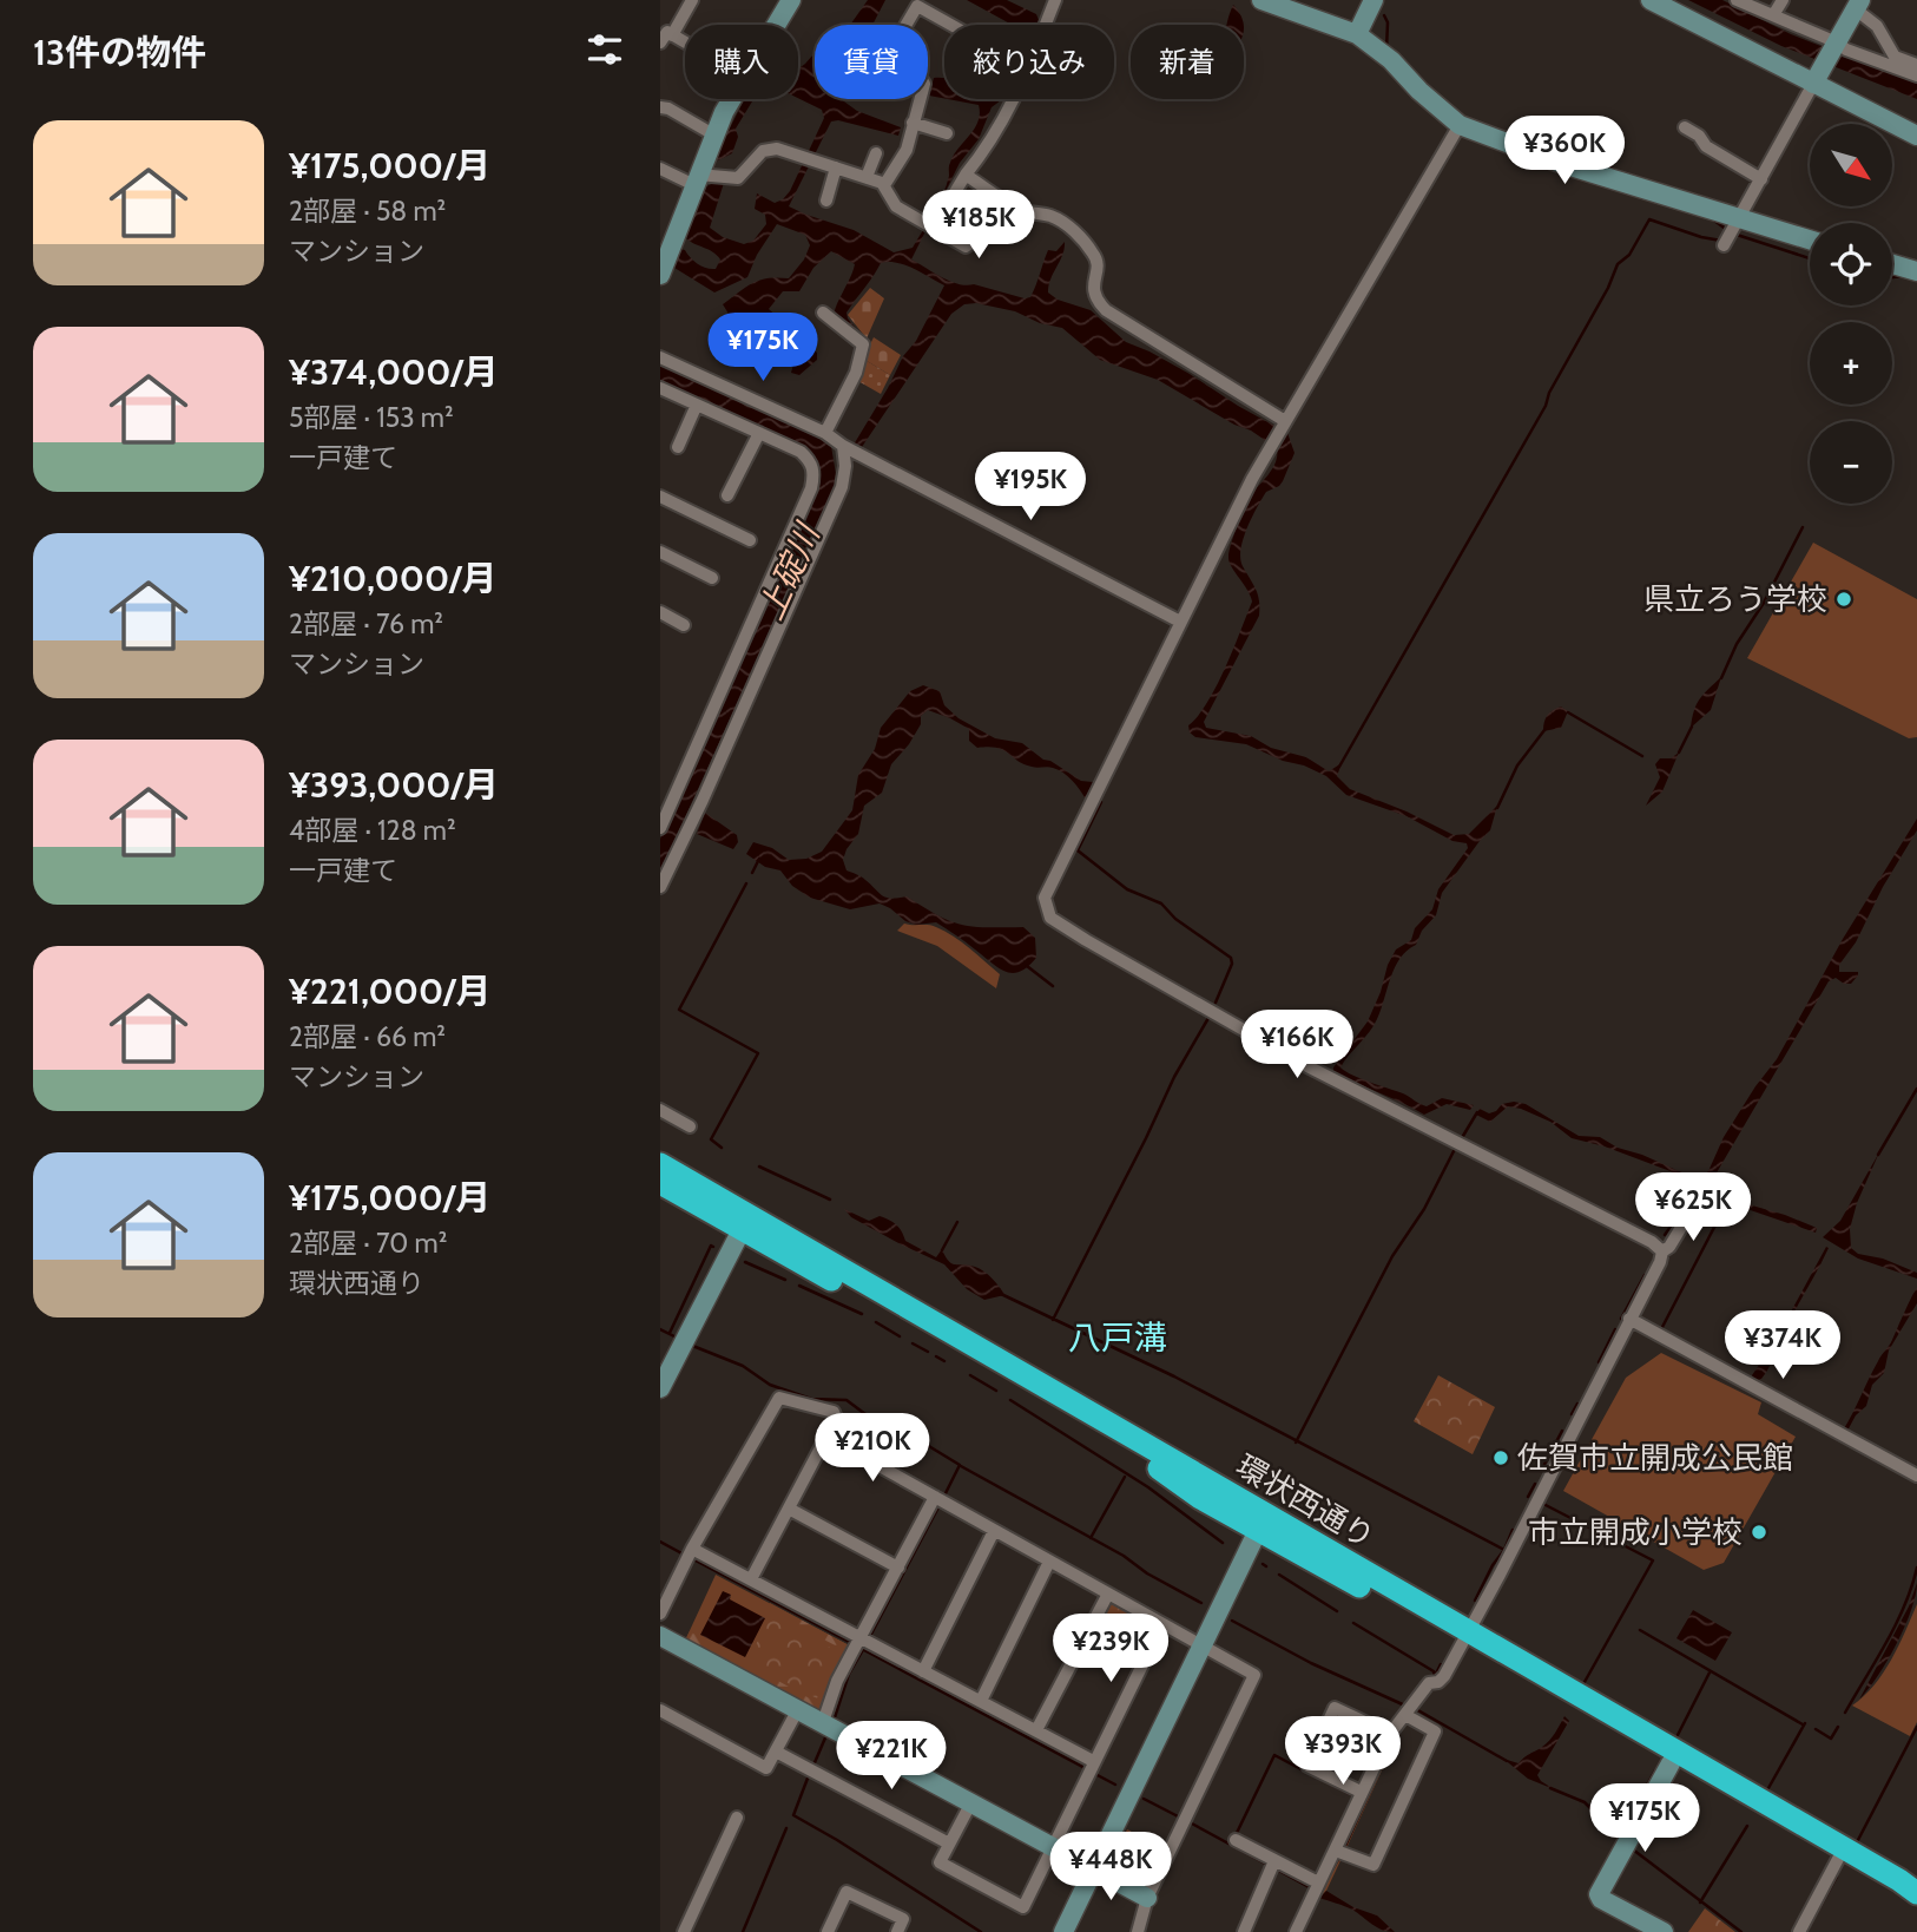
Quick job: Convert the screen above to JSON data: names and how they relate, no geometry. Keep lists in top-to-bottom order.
{
  "streets": {
    "highway": ["環状西通り"]
  },
  "districts": ["八戸溝"],
  "water": ["上碇川"],
  "places": ["県立ろう学校", "佐賀市立開成公民館", "市立開成小学校"],
  "north": "bottom right",
  "page": {
    "heading": "13件の物件",
    "chip": [
      "購入",
      "賃貸",
      "絞り込み",
      "新着"
    ],
    "list": [
      {
        "name": "¥175,000/月",
        "note": "2部屋 · 58 m² · マンション"
      },
      {
        "name": "¥374,000/月",
        "note": "5部屋 · 153 m² · 一戸建て"
      },
      {
        "name": "¥210,000/月",
        "note": "2部屋 · 76 m² · マンション"
      },
      {
        "name": "¥393,000/月",
        "note": "4部屋 · 128 m² · 一戸建て"
      },
      {
        "name": "¥221,000/月",
        "note": "2部屋 · 66 m² · マンション"
      },
      {
        "name": "¥175,000/月",
        "note": "2部屋 · 70 m² · 環状西通り"
      }
    ],
    "price": [
      "¥360K",
      "¥185K",
      "¥175K",
      "¥195K",
      "¥166K",
      "¥625K",
      "¥374K",
      "¥210K",
      "¥239K",
      "¥393K",
      "¥221K",
      "¥175K",
      "¥448K"
    ],
    "map_buttons": ["+", "−"]
  }
}
